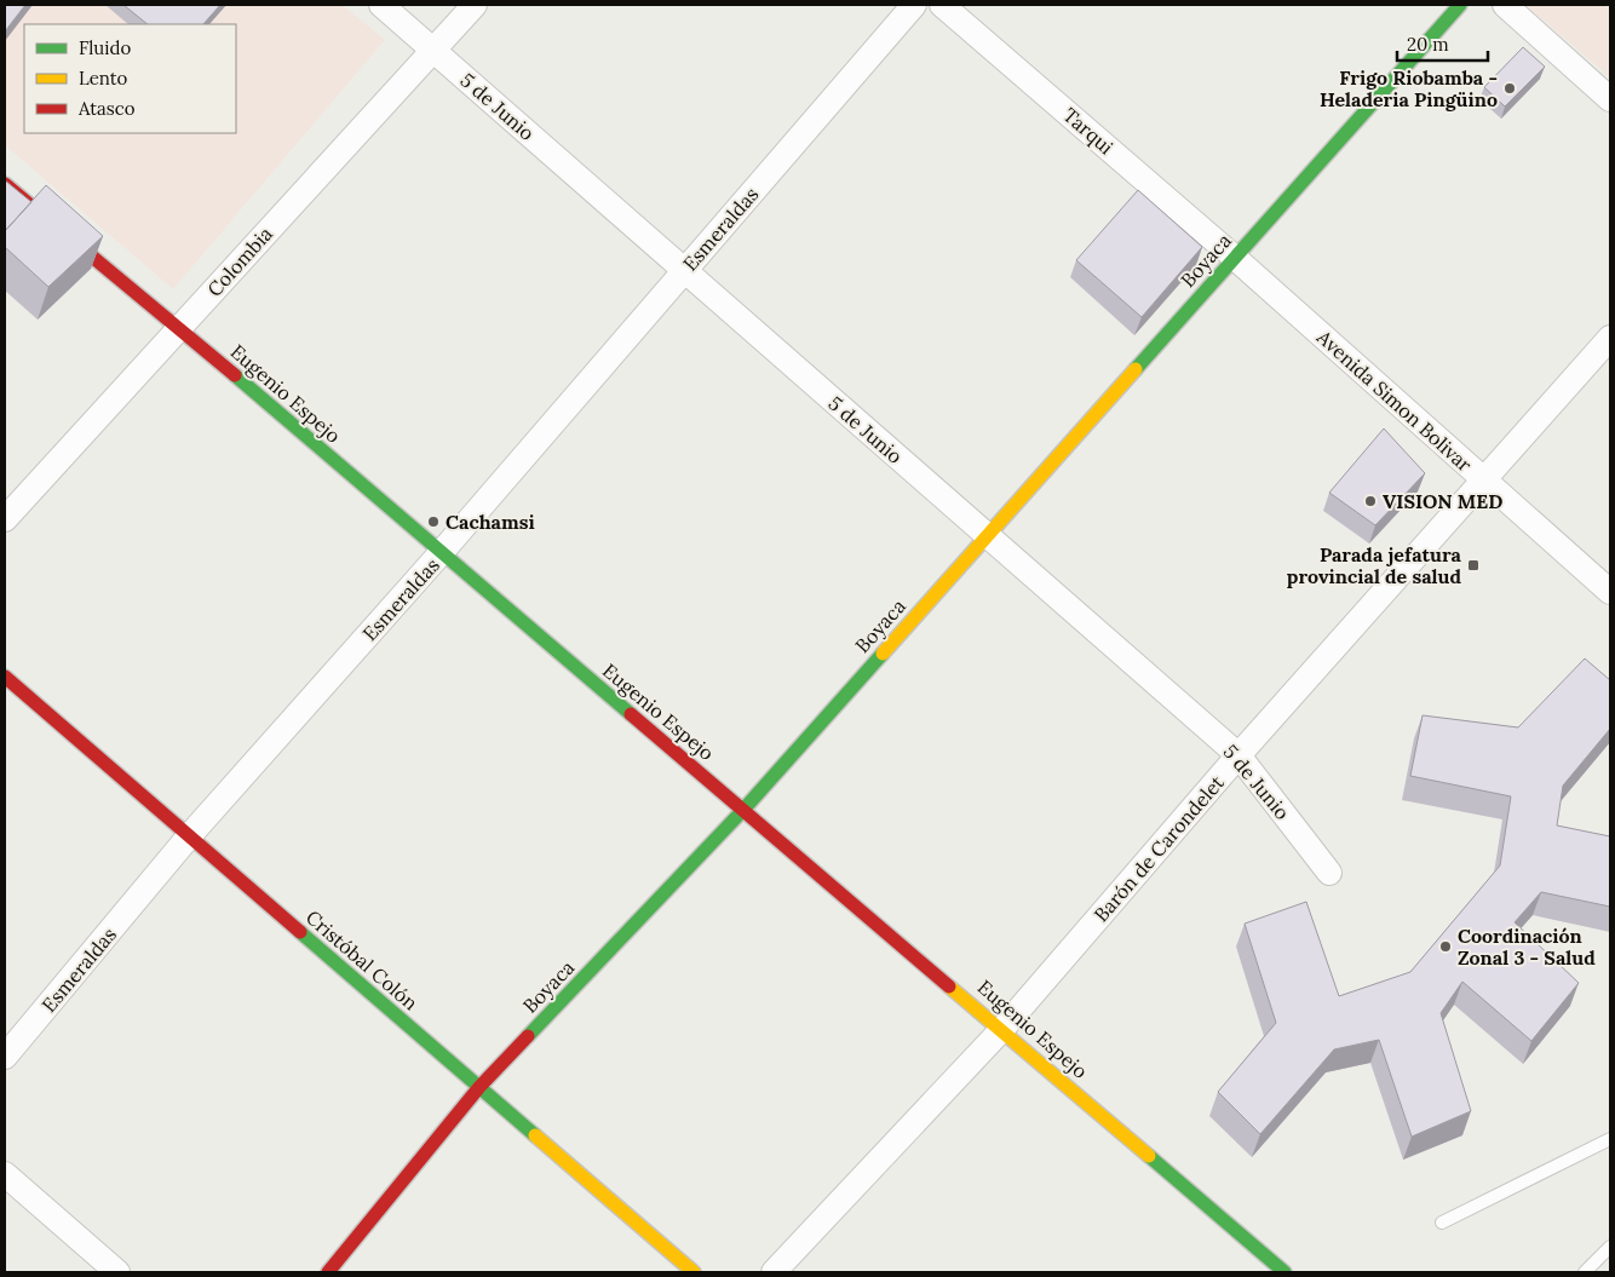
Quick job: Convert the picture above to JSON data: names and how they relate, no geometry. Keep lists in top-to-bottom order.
{
  "streets": {
    "street": [
      "5 de Junio",
      "Tarqui",
      "Esmeraldas",
      "Boyaca",
      "Colombia",
      "Eugenio Espejo",
      "Avenida Simon Bolivar",
      "Barón de Carondelet",
      "Cristóbal Colón"
    ]
  },
  "crossings": [
    ["5 de Junio", "Esmeraldas"],
    ["5 de Junio", "Boyaca"],
    ["5 de Junio", "Colombia"],
    ["5 de Junio", "Barón de Carondelet"],
    ["Tarqui", "Boyaca"],
    ["Tarqui", "Avenida Simon Bolivar"],
    ["Esmeraldas", "Eugenio Espejo"],
    ["Esmeraldas", "Cristóbal Colón"],
    ["Boyaca", "Eugenio Espejo"],
    ["Boyaca", "Avenida Simon Bolivar"],
    ["Boyaca", "Cristóbal Colón"],
    ["Colombia", "Eugenio Espejo"],
    ["Eugenio Espejo", "Barón de Carondelet"],
    ["Avenida Simon Bolivar", "Barón de Carondelet"]
  ],
  "places": {
    "other": [
      "Frigo Riobamba - Heladeria Pingüino",
      "VISION MED",
      "Cachamsi",
      "Coordinación Zonal 3 - Salud"
    ],
    "transit": ["Parada jefatura provincial de salud"]
  },
  "legend": ["Fluido", "Lento", "Atasco"],
  "scale_bar": "20 m"
}
